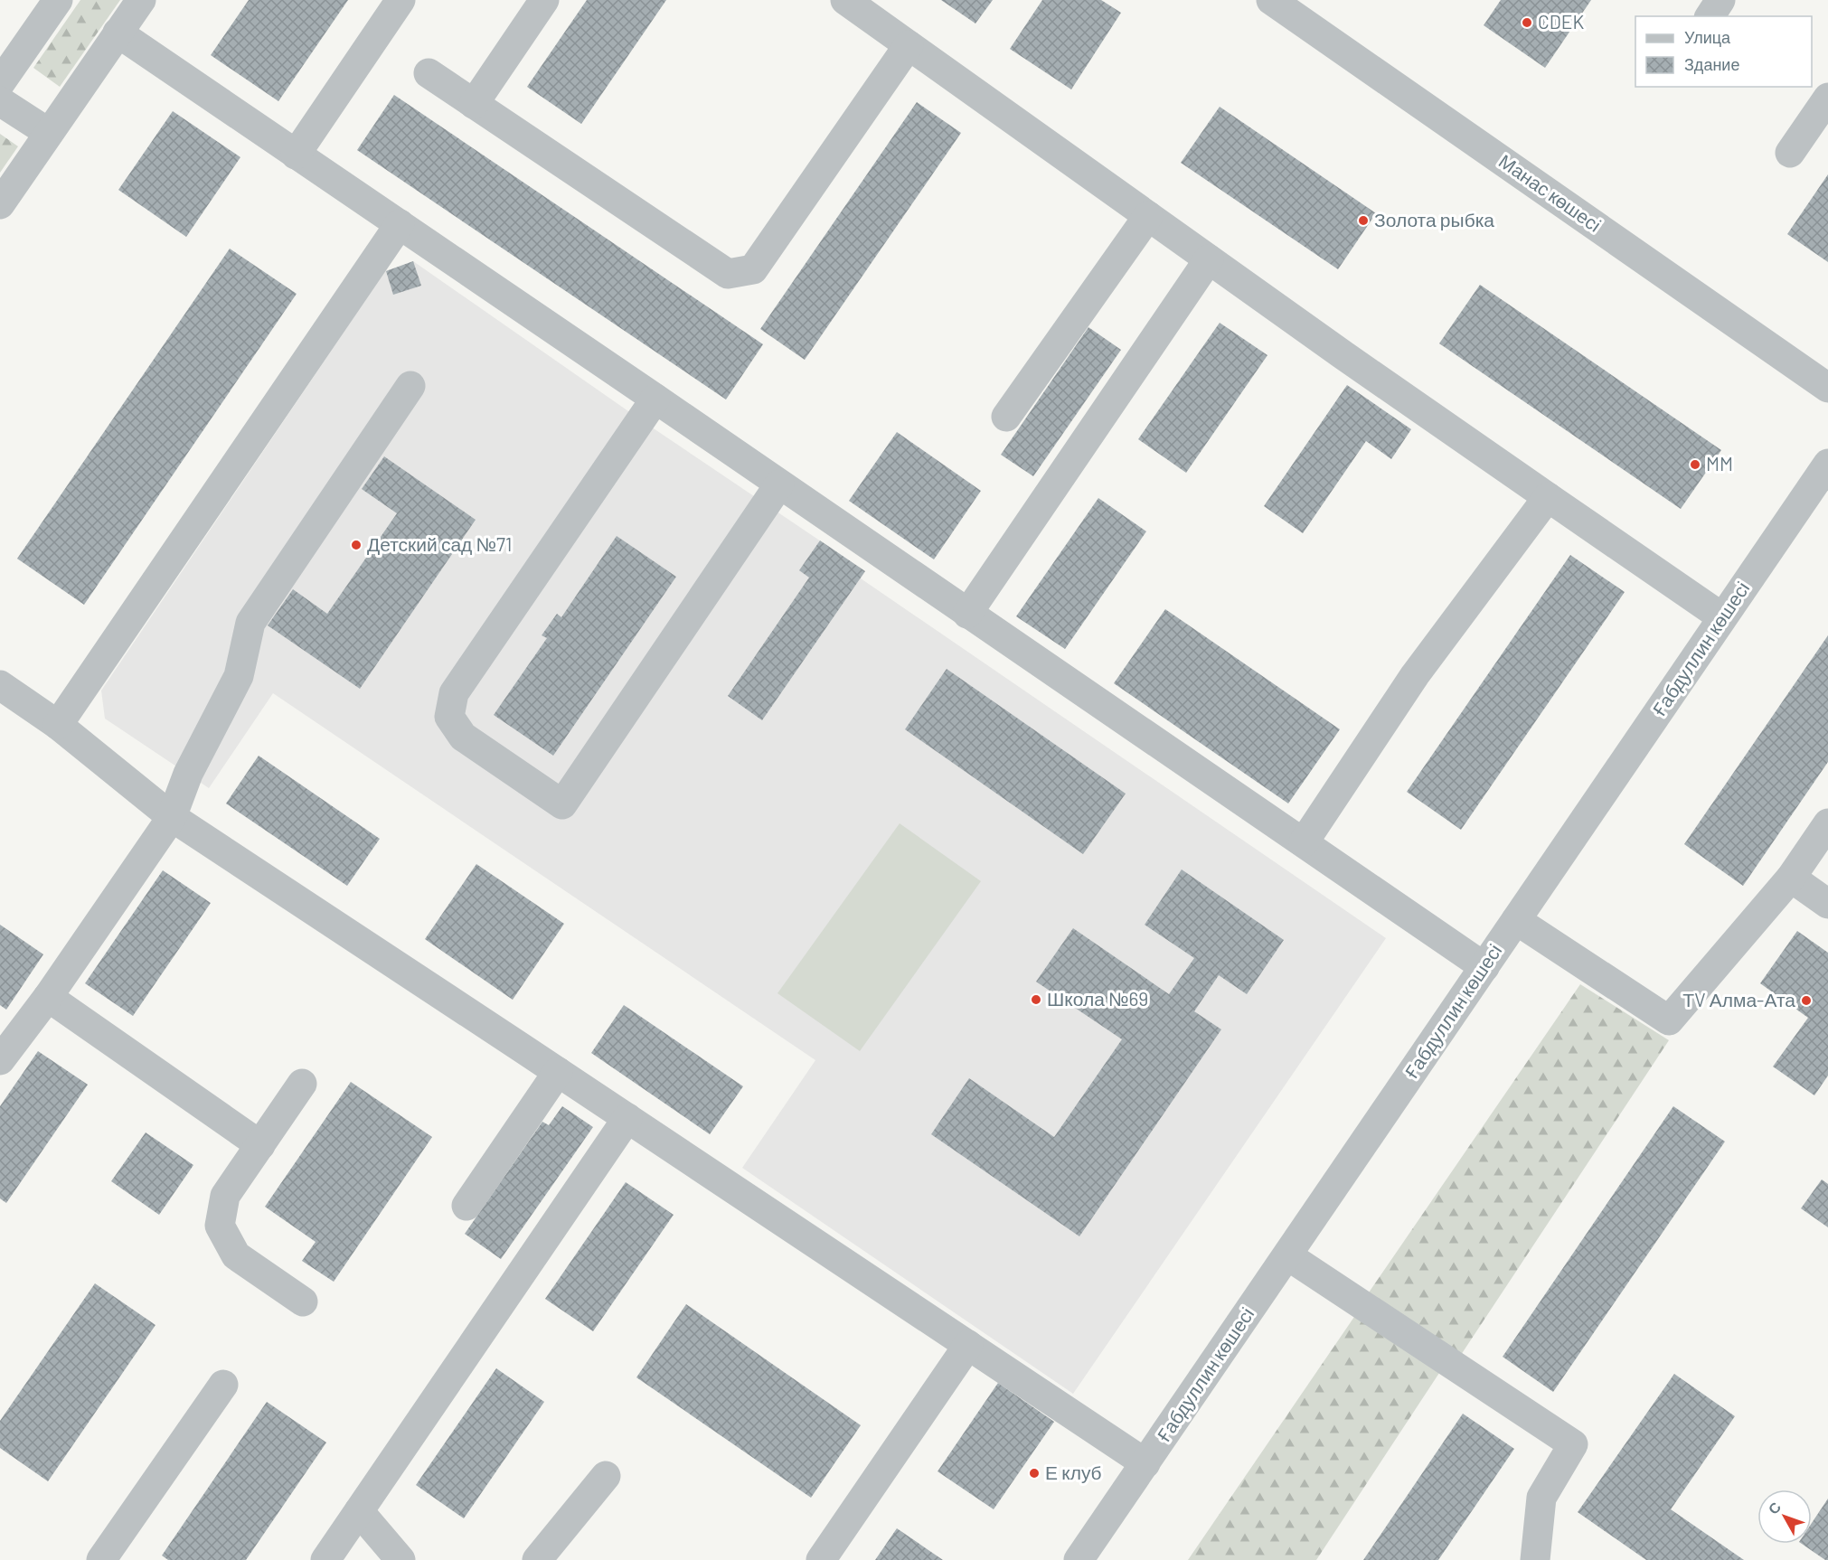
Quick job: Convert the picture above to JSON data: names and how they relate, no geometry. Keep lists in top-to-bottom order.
{
  "streets": {
    "street": ["Манас көшесі", "Ғабдуллин көшесі"]
  },
  "places": [
    "CDEK",
    "Золота рыбка",
    "MM",
    "Детский сад №71",
    "Школа №69",
    "ТV Алма-Ата",
    "Е клуб"
  ],
  "legend": ["Улица", "Здание"],
  "north": "top left"
}
